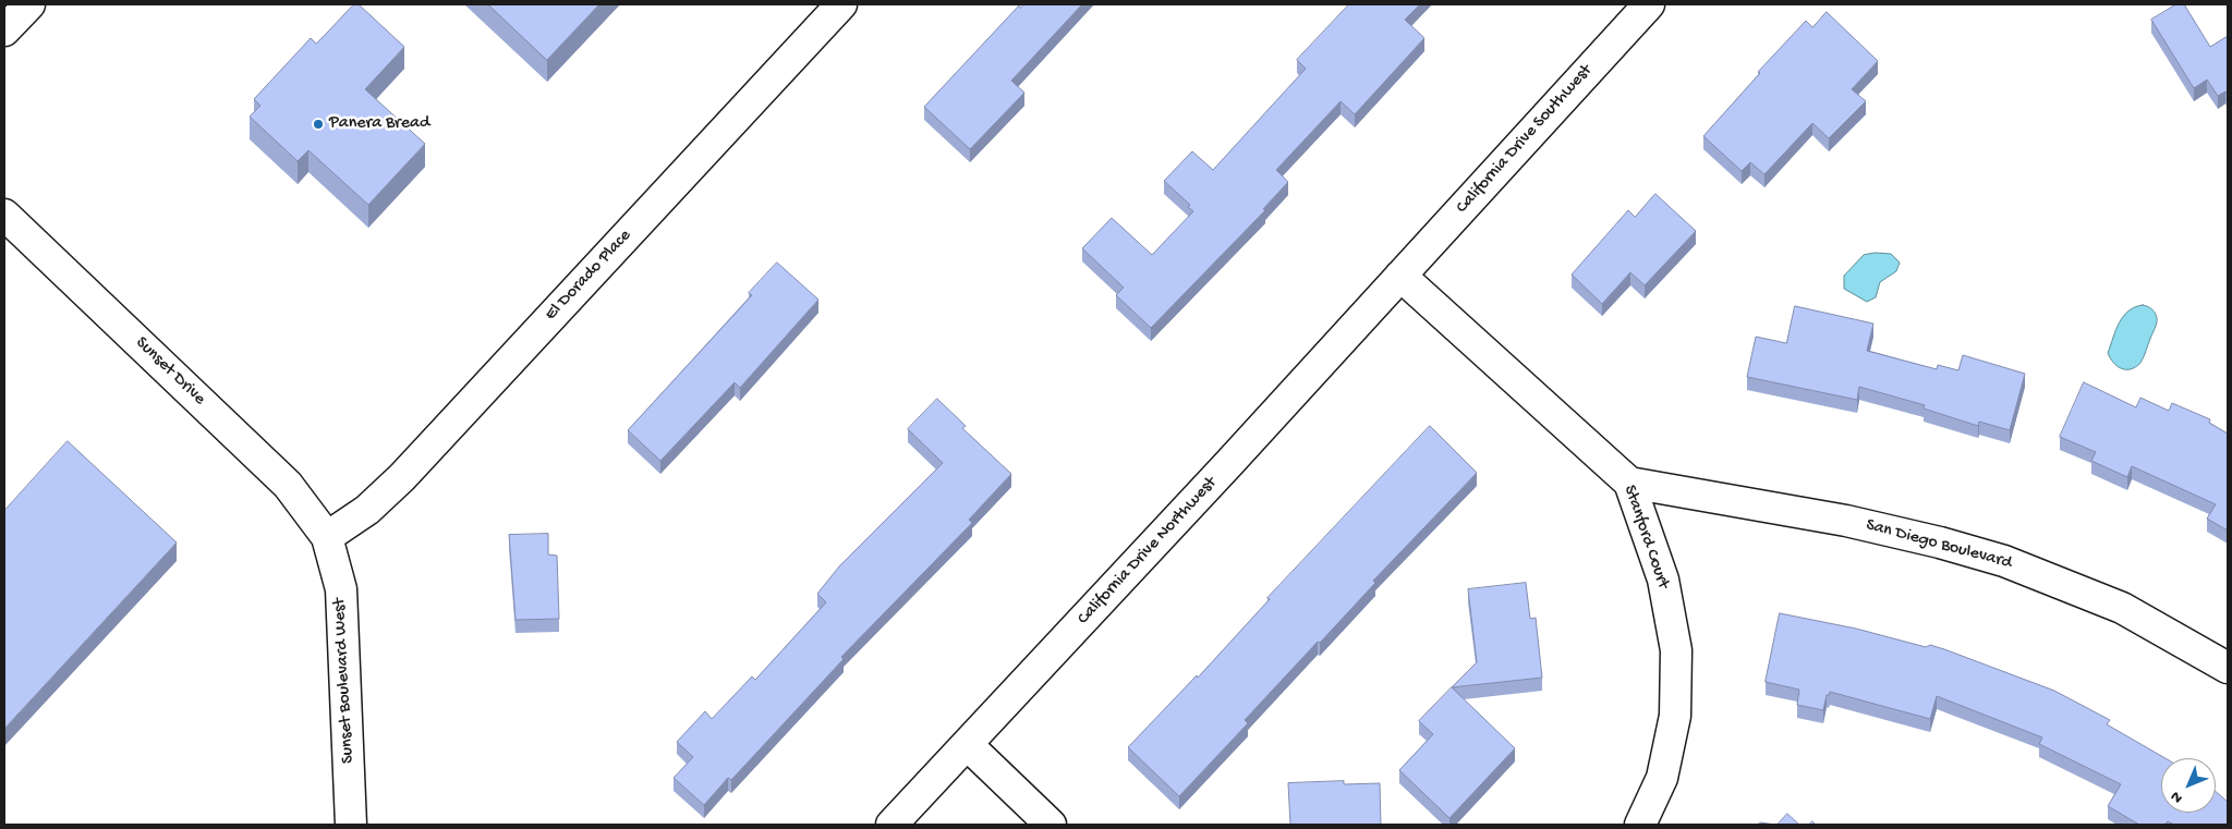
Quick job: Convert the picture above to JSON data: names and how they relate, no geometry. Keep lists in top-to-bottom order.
{
  "streets": {
    "street": [
      "California Drive Southwest",
      "El Dorado Place",
      "Sunset Drive",
      "Stanford Court",
      "San Diego Boulevard",
      "California Drive Northwest",
      "Sunset Boulevard West"
    ]
  },
  "crossings": [
    ["California Drive Southwest", "Stanford Court"],
    ["California Drive Southwest", "California Drive Northwest"],
    ["El Dorado Place", "Sunset Drive"],
    ["El Dorado Place", "Sunset Boulevard West"],
    ["Sunset Drive", "Sunset Boulevard West"],
    ["Stanford Court", "San Diego Boulevard"],
    ["Stanford Court", "California Drive Northwest"]
  ],
  "places": ["Panera Bread"],
  "north": "bottom left"
}
